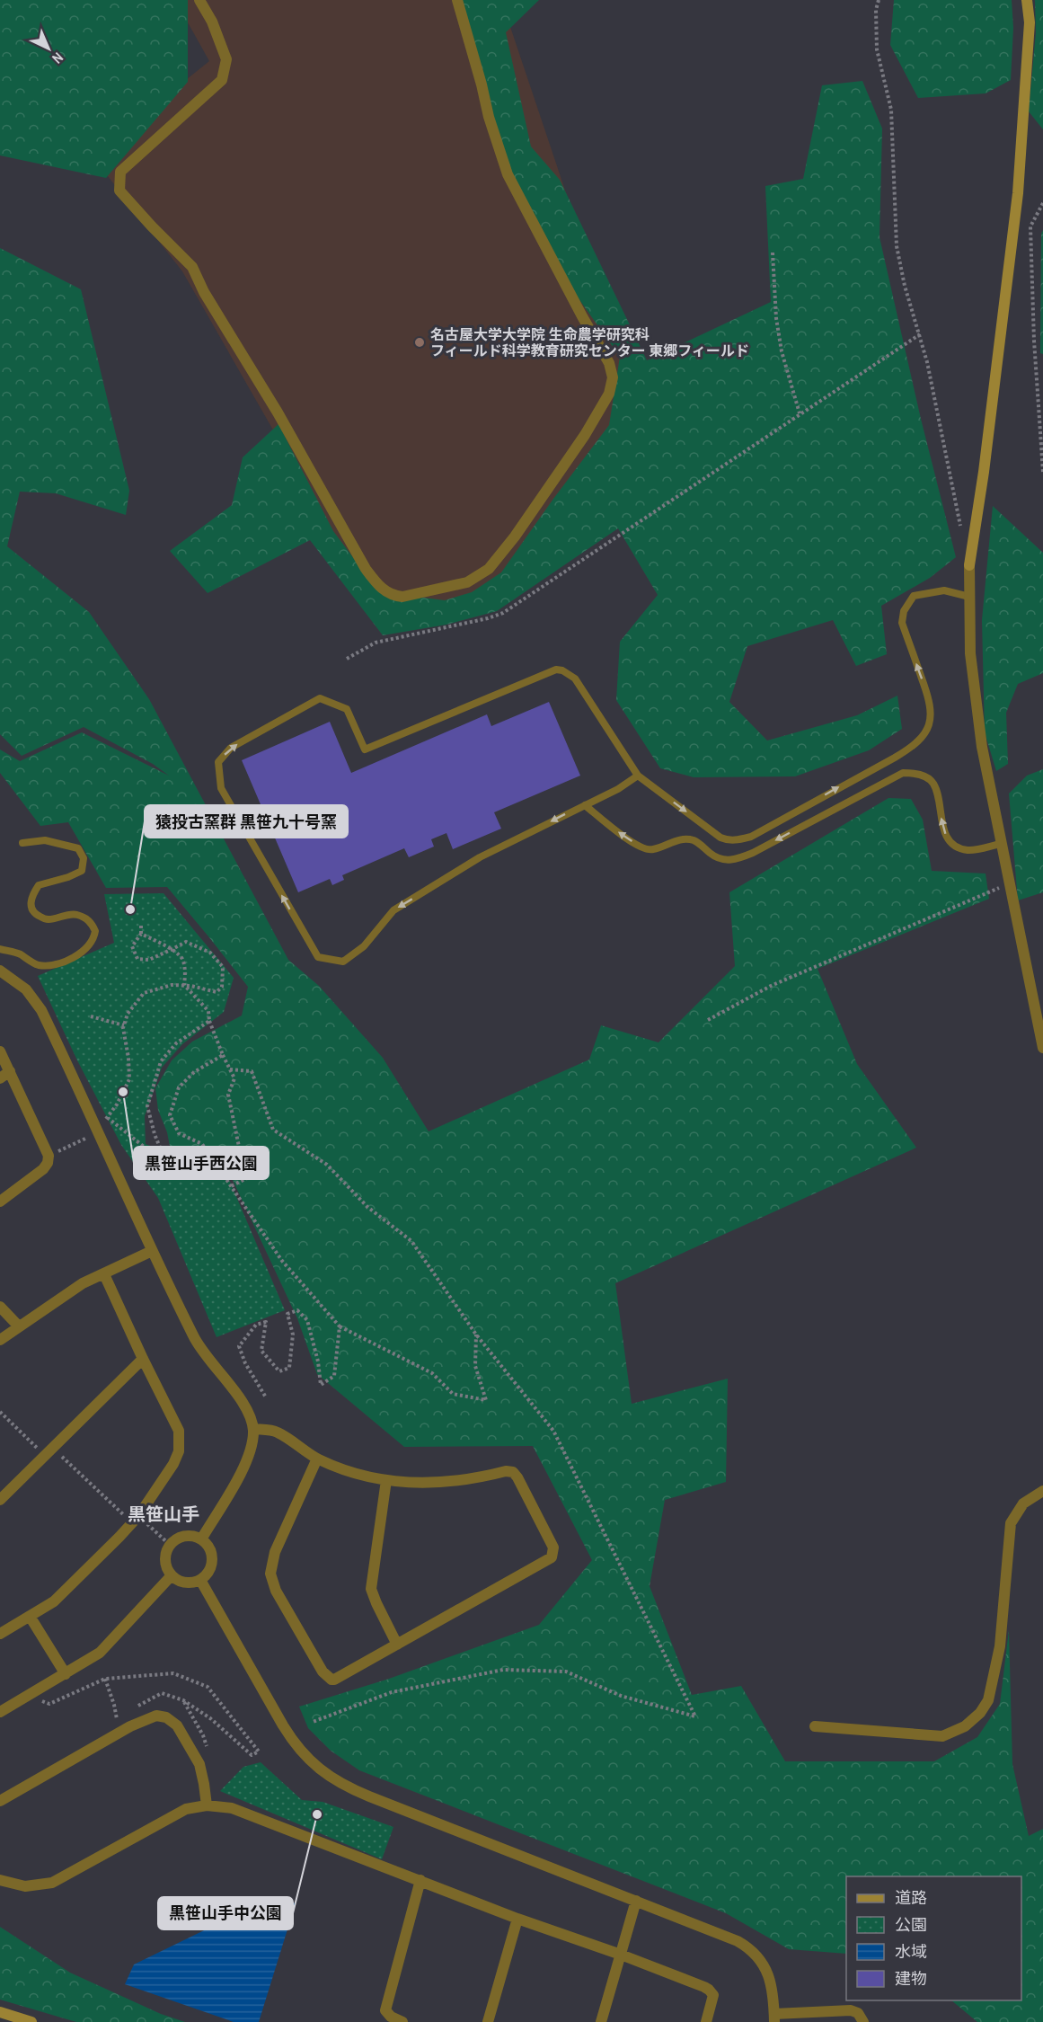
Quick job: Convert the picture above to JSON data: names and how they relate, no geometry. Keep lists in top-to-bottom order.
{
  "districts": ["黒笹山手"],
  "places": [
    "名古屋大学大学院 生命農学研究科 フィールド科学教育研究センター 東郷フィールド",
    "猿投古窯群 黒笹九十号窯",
    "黒笹山手西公園",
    "黒笹山手中公園"
  ],
  "legend": [
    "道路",
    "公園",
    "水域",
    "建物"
  ],
  "north": "bottom right"
}
